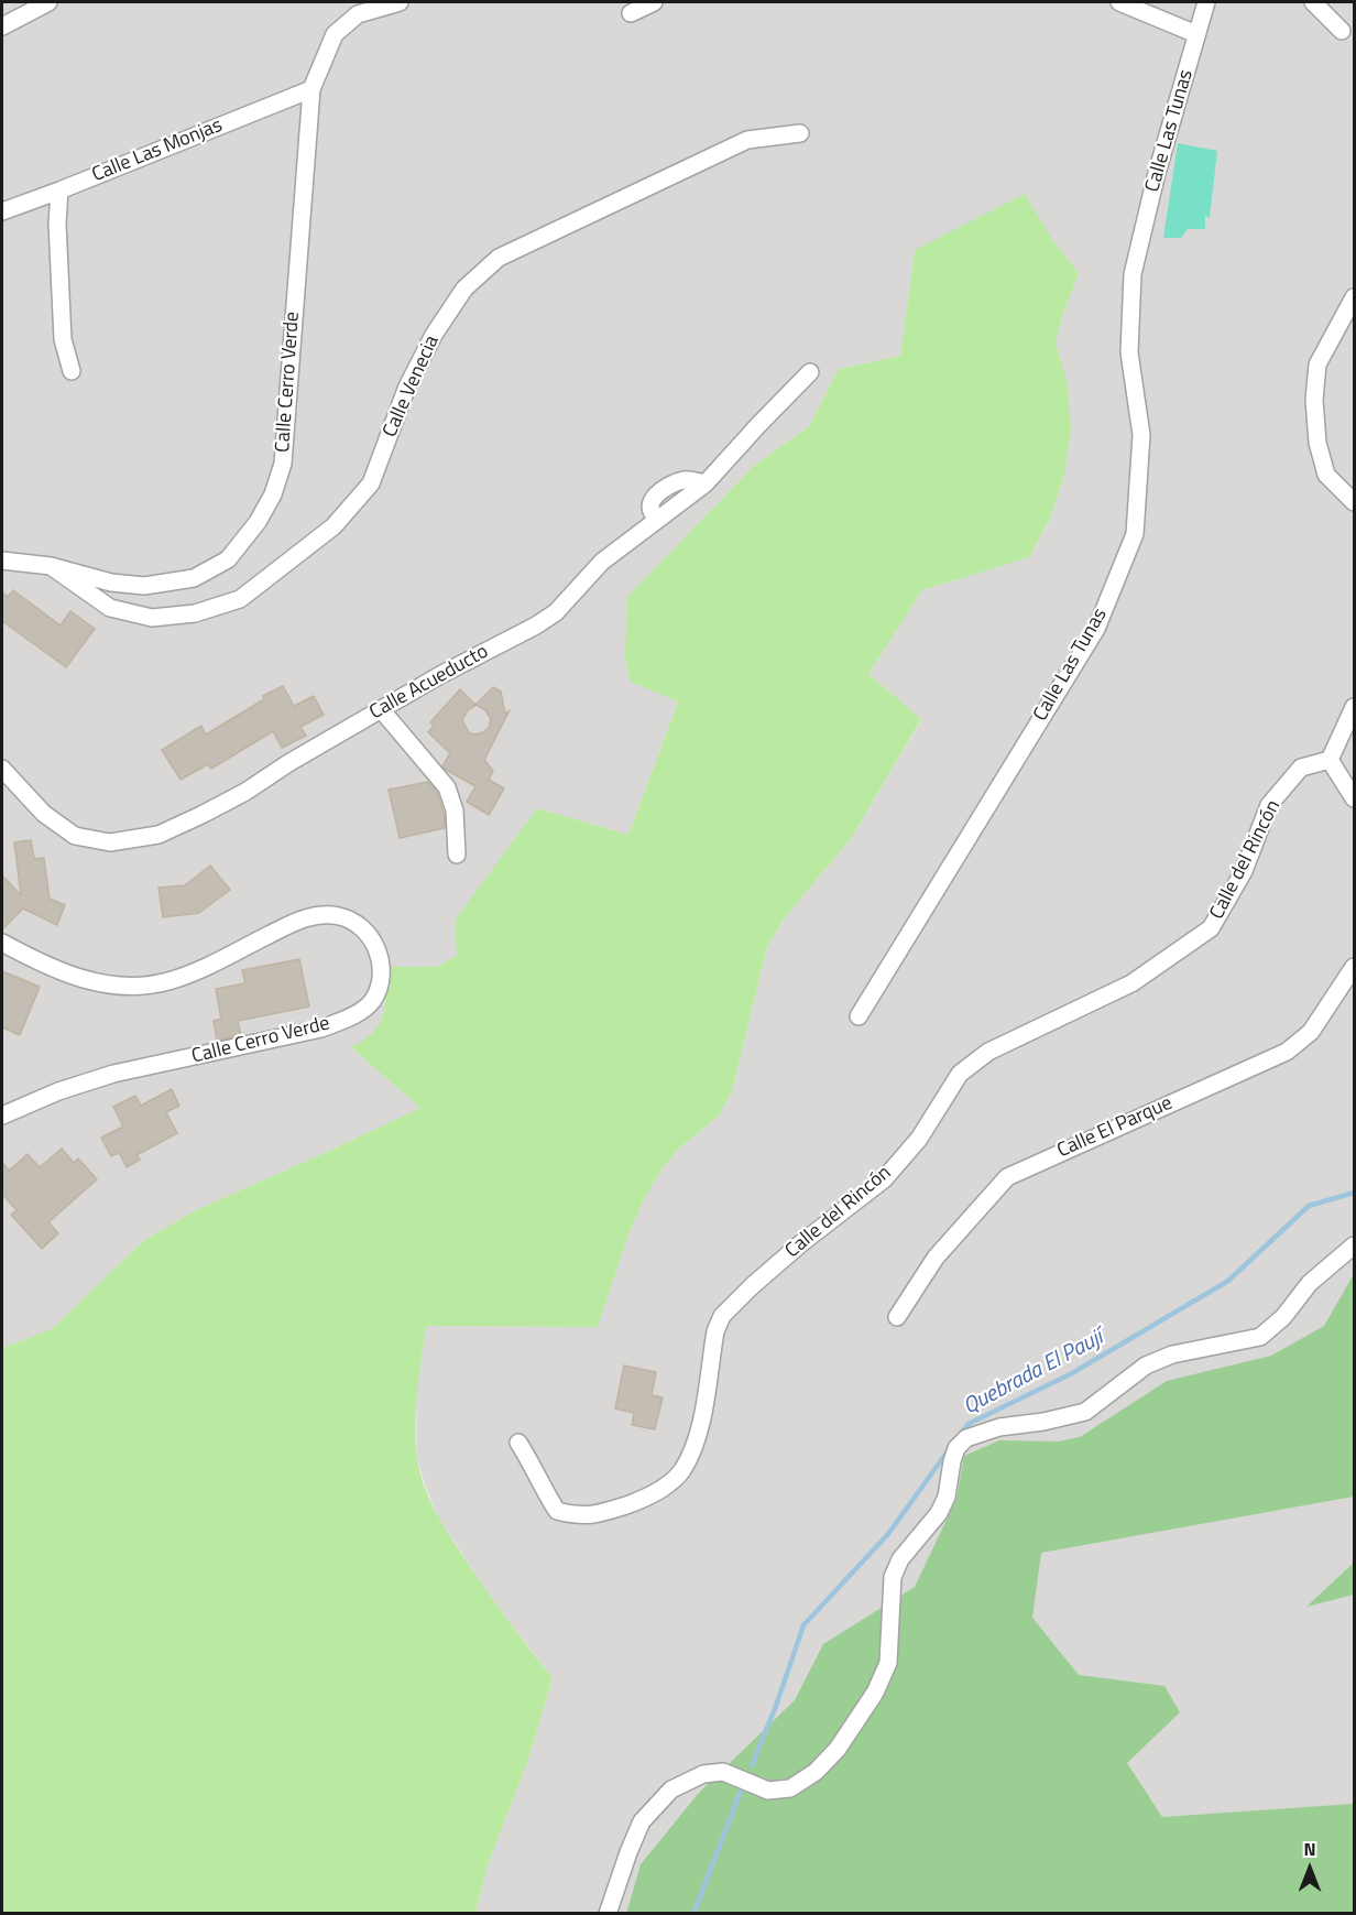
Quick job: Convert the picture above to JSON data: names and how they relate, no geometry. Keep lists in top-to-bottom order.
{
  "streets": {
    "street": [
      "Calle Las Tunas",
      "Calle Las Monjas",
      "Calle Cerro Verde",
      "Calle Venecia",
      "Calle Acueducto",
      "Calle del Rincón",
      "Calle El Parque"
    ]
  },
  "crossings": [
    ["Calle Las Monjas", "Calle Cerro Verde"],
    ["Calle Cerro Verde", "Calle Venecia"]
  ],
  "water": ["Quebrada El Paují"],
  "north": "top"
}
